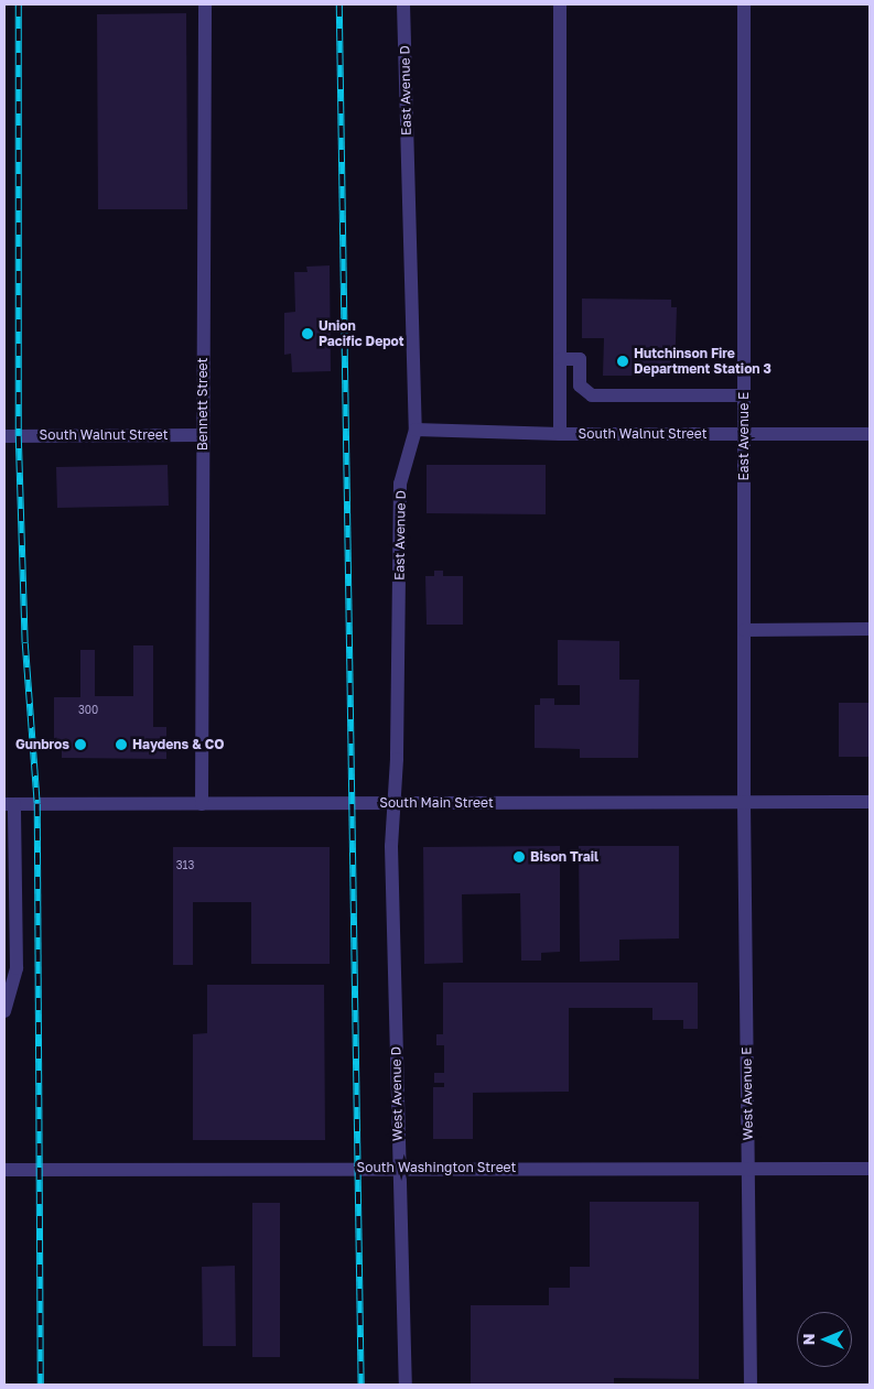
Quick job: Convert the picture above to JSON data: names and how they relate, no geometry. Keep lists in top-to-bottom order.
{
  "streets": {
    "street": [
      "East Avenue D",
      "Bennett Street",
      "South Walnut Street",
      "East Avenue E",
      "South Main Street",
      "West Avenue D",
      "West Avenue E",
      "South Washington Street"
    ]
  },
  "crossings": [
    ["East Avenue D", "South Walnut Street"],
    ["East Avenue D", "South Main Street"],
    ["East Avenue D", "West Avenue D"],
    ["Bennett Street", "South Walnut Street"],
    ["Bennett Street", "South Main Street"],
    ["South Walnut Street", "East Avenue E"],
    ["East Avenue E", "South Main Street"],
    ["East Avenue E", "West Avenue E"],
    ["South Main Street", "West Avenue D"],
    ["South Main Street", "West Avenue E"],
    ["West Avenue D", "South Washington Street"],
    ["West Avenue E", "South Washington Street"]
  ],
  "places": [
    "Union Pacific Depot",
    "Hutchinson Fire Department Station 3",
    "Gunbros",
    "Haydens & CO",
    "Bison Trail"
  ],
  "house_numbers": ["300", "313"],
  "north": "left"
}
